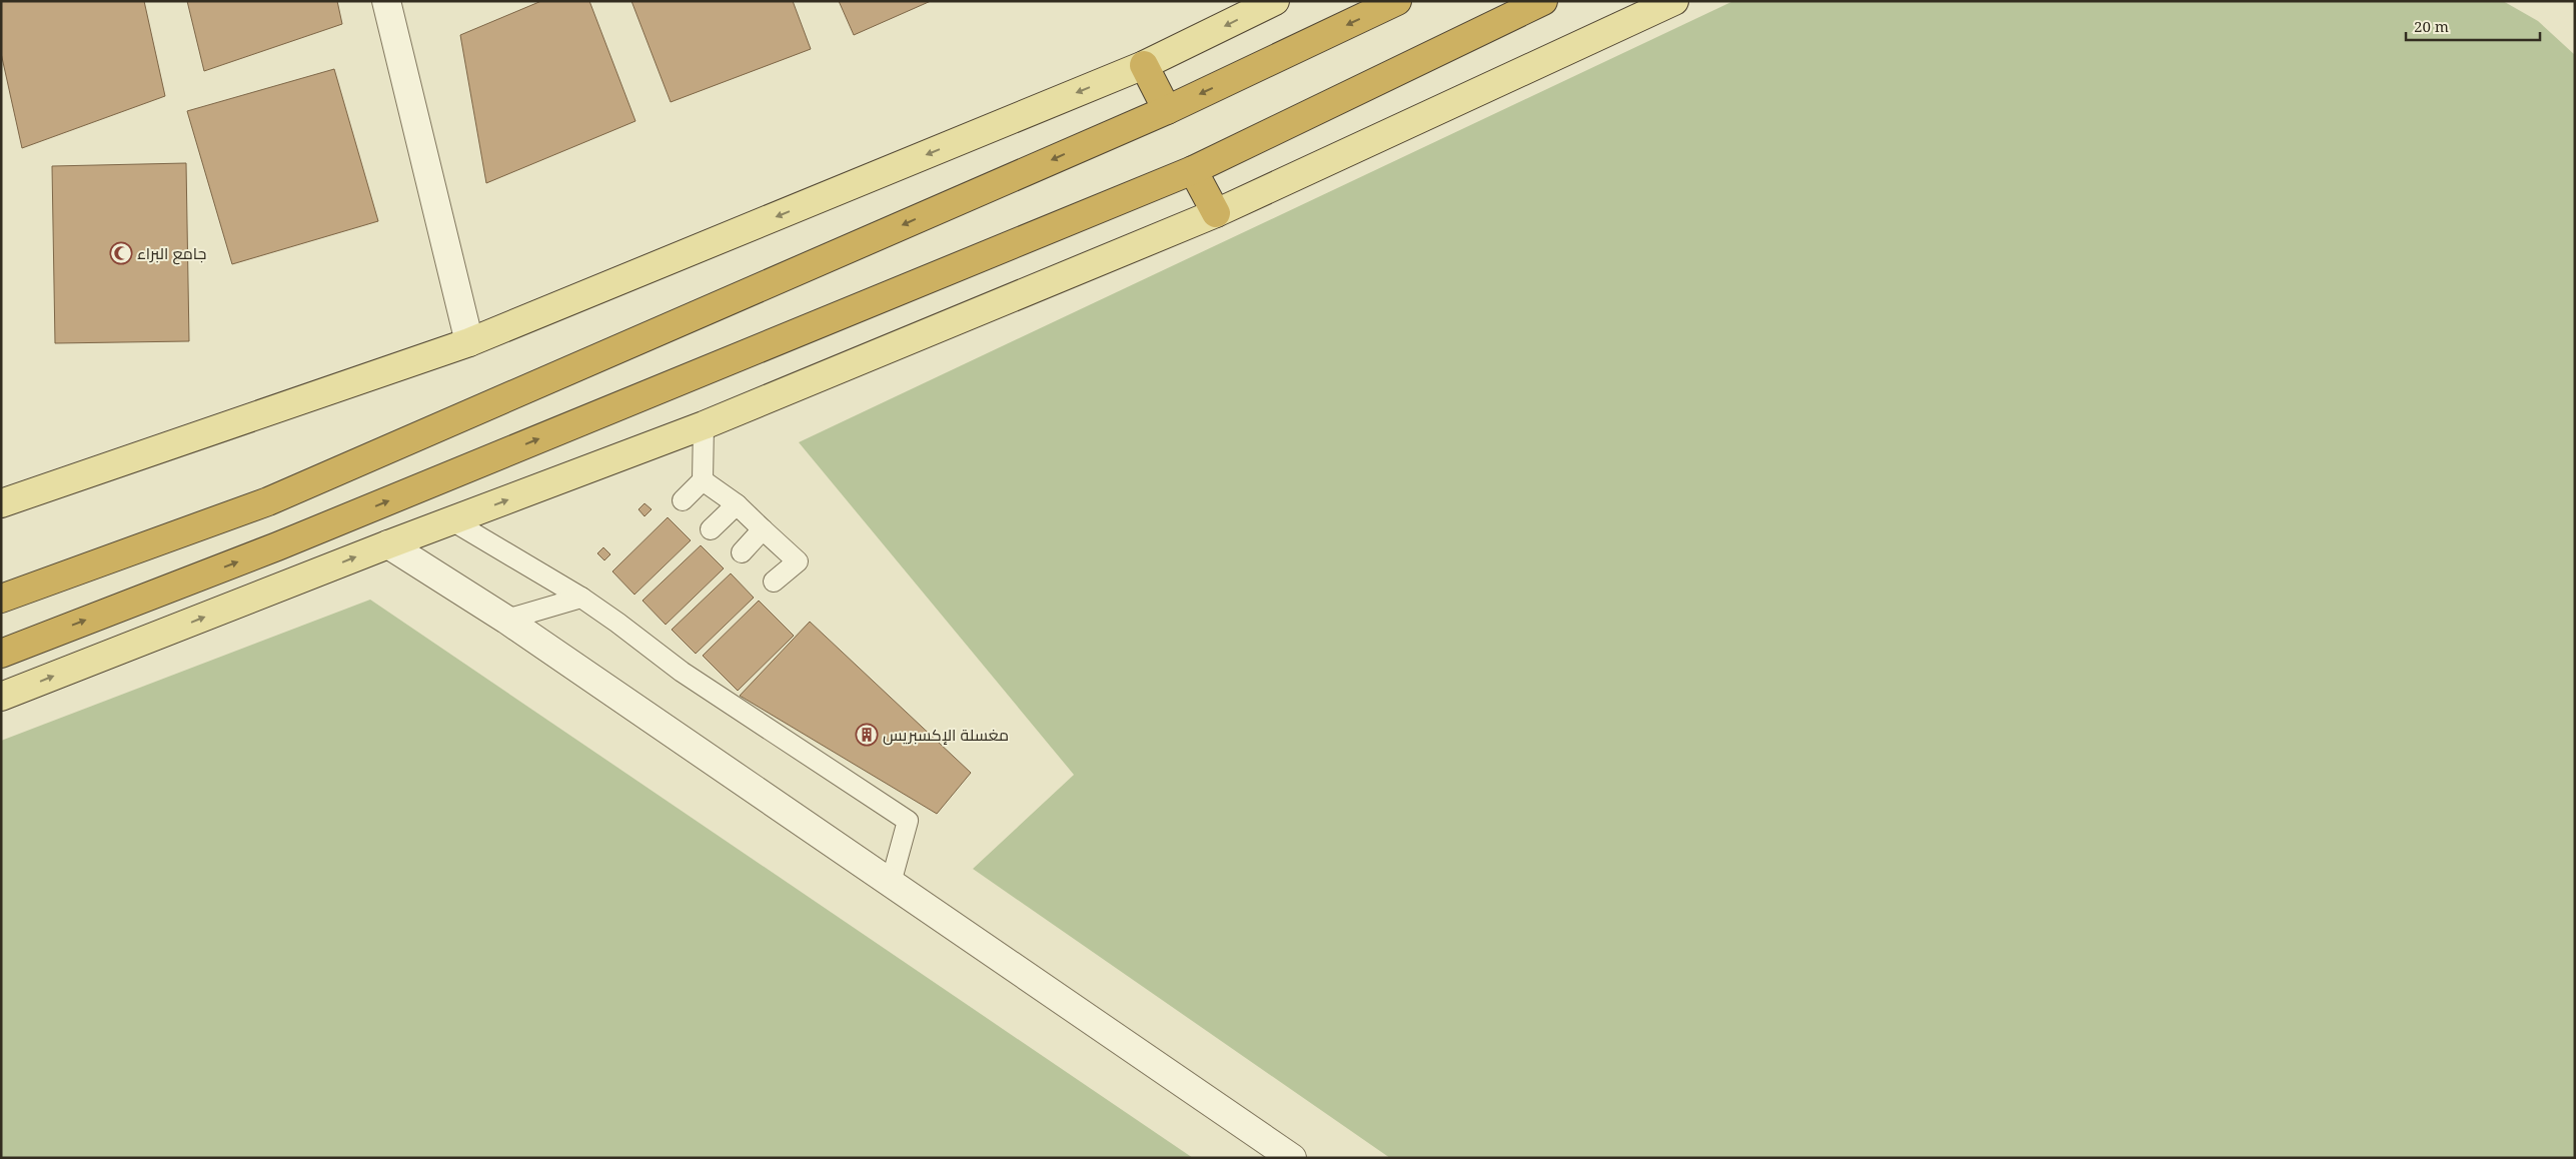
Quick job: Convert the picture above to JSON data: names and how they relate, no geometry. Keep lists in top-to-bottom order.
{
  "places": {
    "mosque": ["جامع البراء"],
    "building": ["مغسلة الإكسبريس"]
  },
  "scale_bar": "20 m"
}
